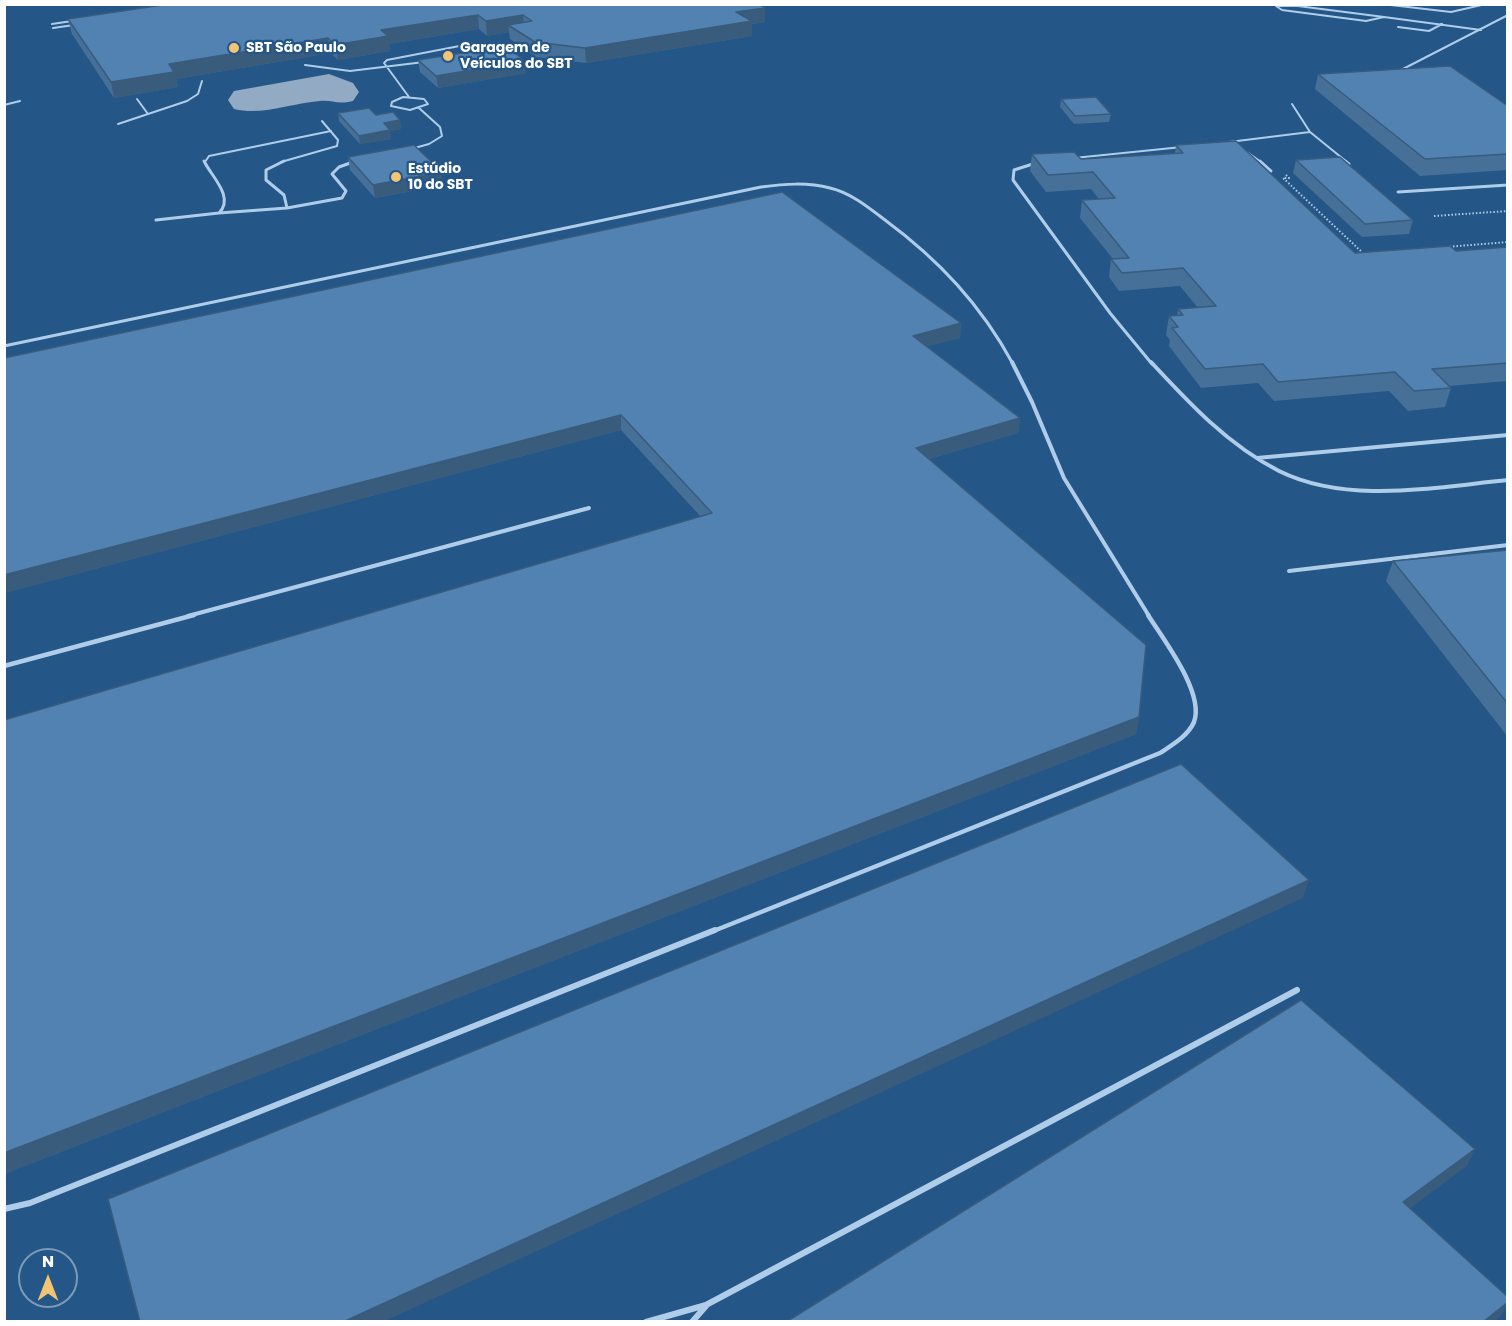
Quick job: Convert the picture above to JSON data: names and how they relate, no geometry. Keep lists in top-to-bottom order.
{
  "places": ["SBT São Paulo", "Garagem de Veículos do SBT", "Estúdio 10 do SBT"],
  "north": "top"
}
